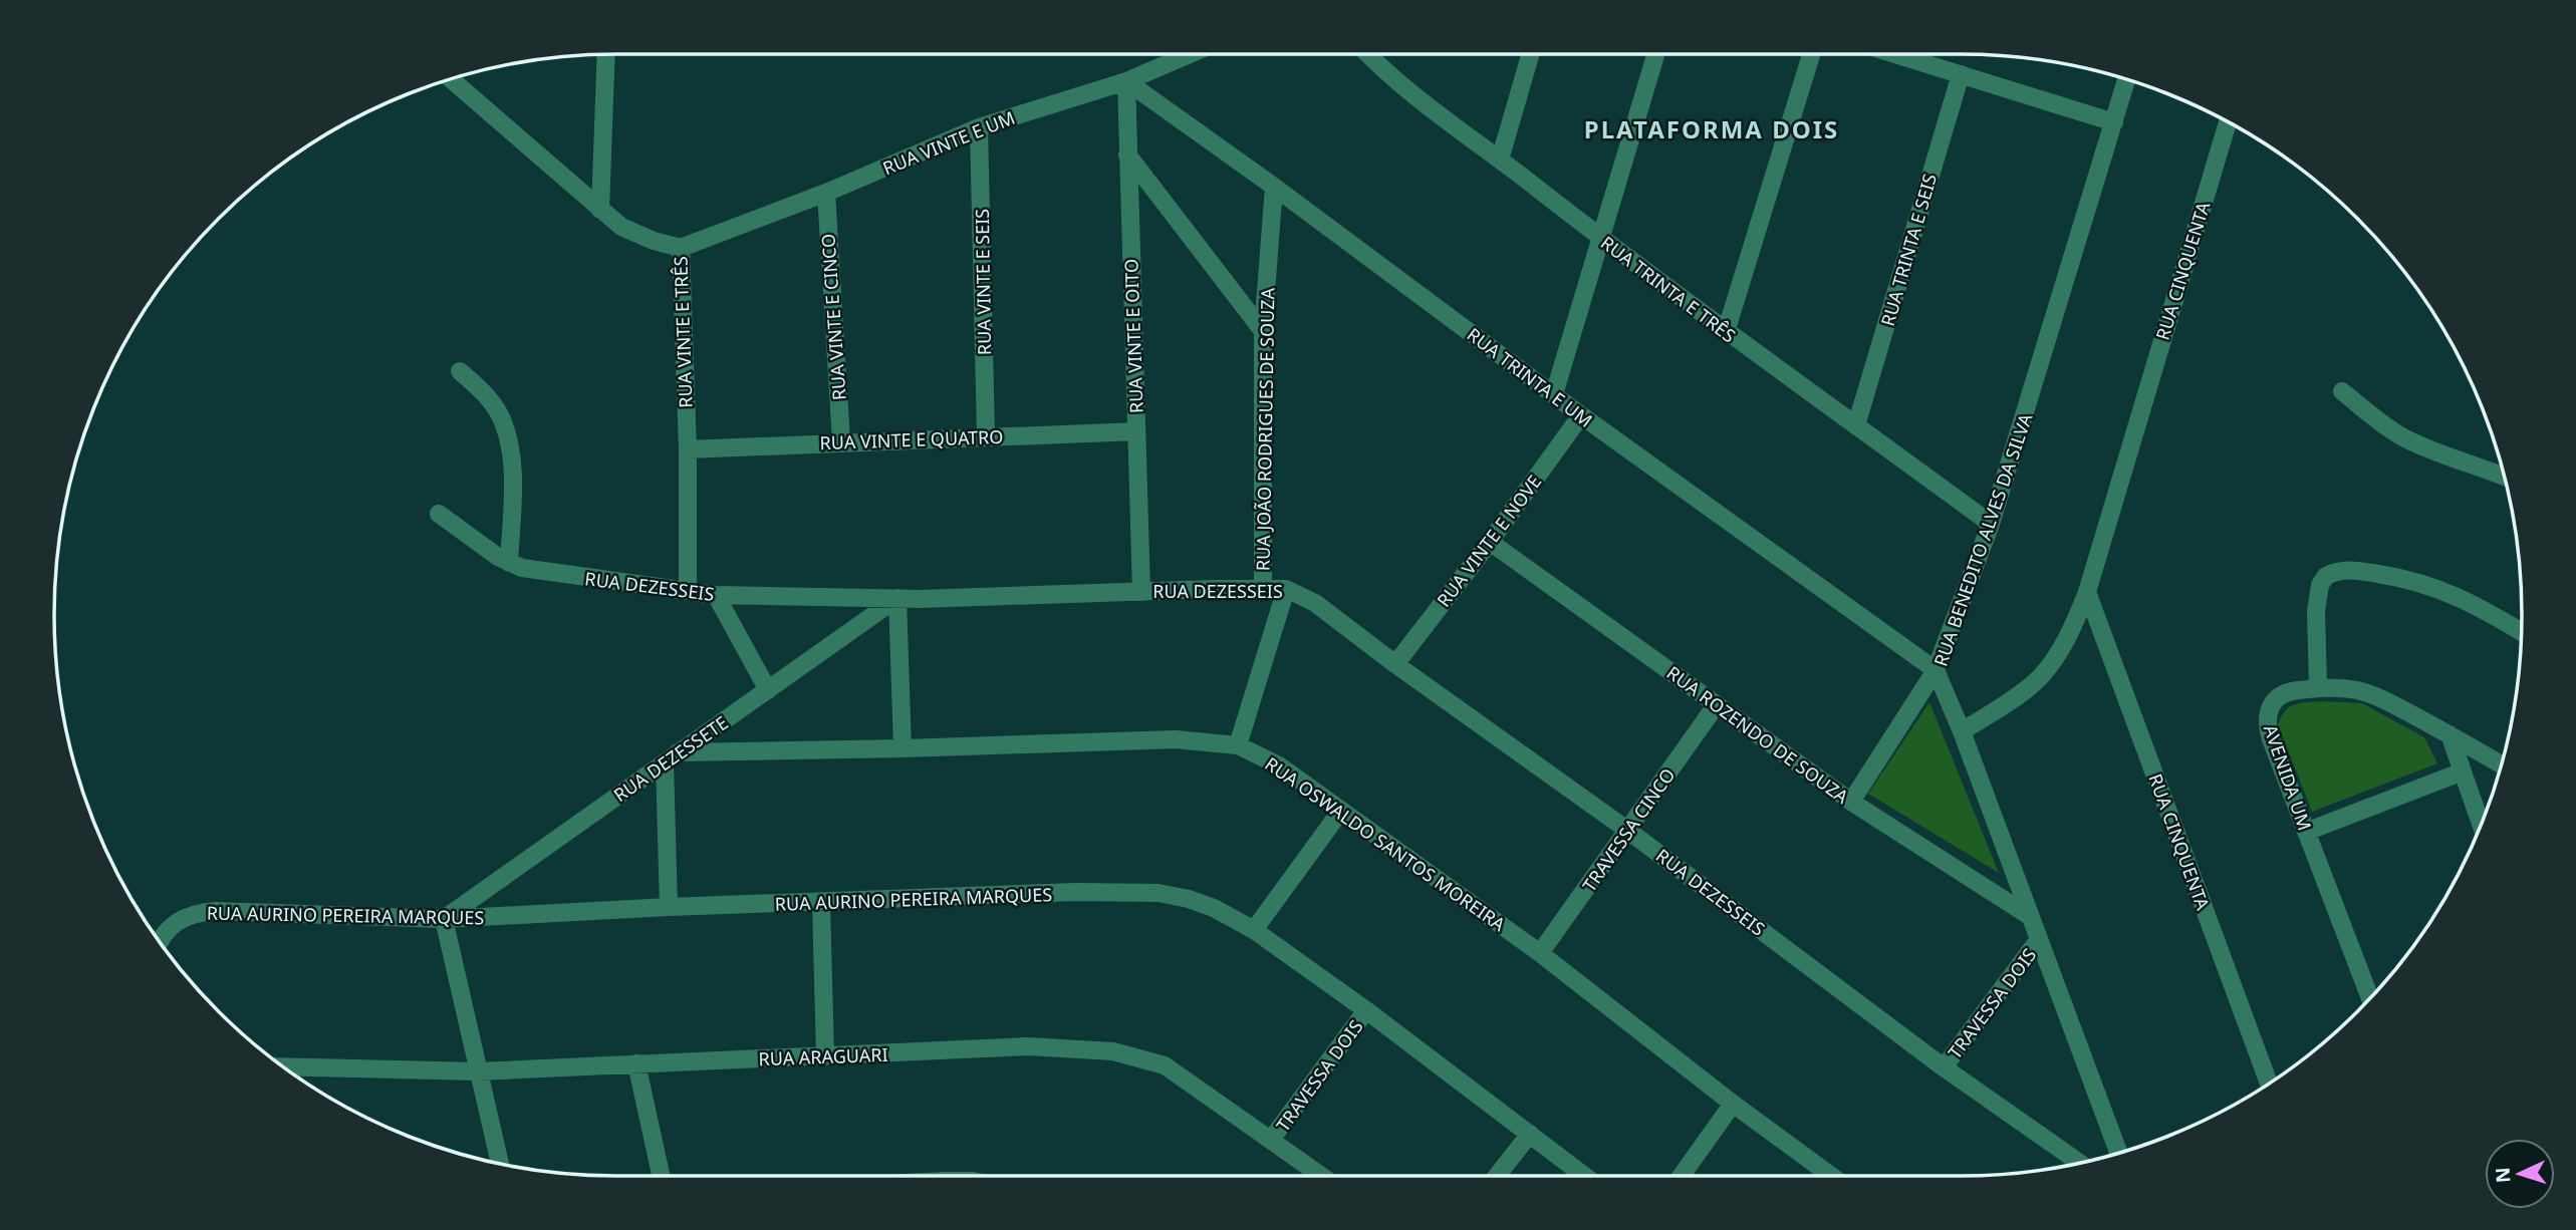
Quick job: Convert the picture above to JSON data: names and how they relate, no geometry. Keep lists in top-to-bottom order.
{
  "streets": {
    "street": [
      "RUA VINTE E UM",
      "RUA TRINTA E SEIS",
      "RUA CINQUENTA",
      "RUA VINTE E SEIS",
      "RUA TRINTA E TRÊS",
      "RUA VINTE E CINCO",
      "RUA VINTE E TRÊS",
      "RUA VINTE E OITO",
      "RUA TRINTA E UM",
      "RUA JOÃO RODRIGUES DE SOUZA",
      "RUA VINTE E QUATRO",
      "RUA BENEDITO ALVES DA SILVA",
      "RUA VINTE E NOVE",
      "RUA DEZESSEIS",
      "RUA ROZENDO DE SOUZA",
      "RUA DEZESSETE",
      "AVENIDA UM",
      "TRAVESSA CINCO",
      "RUA OSWALDO SANTOS MOREIRA",
      "RUA AURINO PEREIRA MARQUES",
      "TRAVESSA DOIS",
      "RUA ARAGUARI"
    ]
  },
  "crossings": [
    ["RUA VINTE E UM", "RUA VINTE E SEIS"],
    ["RUA VINTE E UM", "RUA VINTE E CINCO"],
    ["RUA VINTE E UM", "RUA VINTE E TRÊS"],
    ["RUA VINTE E UM", "RUA VINTE E OITO"],
    ["RUA VINTE E UM", "RUA TRINTA E UM"],
    ["RUA TRINTA E SEIS", "RUA TRINTA E TRÊS"],
    ["RUA CINQUENTA", "RUA BENEDITO ALVES DA SILVA"],
    ["RUA VINTE E SEIS", "RUA VINTE E QUATRO"],
    ["RUA TRINTA E TRÊS", "RUA BENEDITO ALVES DA SILVA"],
    ["RUA VINTE E CINCO", "RUA VINTE E QUATRO"],
    ["RUA VINTE E TRÊS", "RUA VINTE E QUATRO"],
    ["RUA VINTE E TRÊS", "RUA DEZESSEIS"],
    ["RUA VINTE E OITO", "RUA TRINTA E UM"],
    ["RUA VINTE E OITO", "RUA VINTE E QUATRO"],
    ["RUA VINTE E OITO", "RUA DEZESSEIS"],
    ["RUA TRINTA E UM", "RUA JOÃO RODRIGUES DE SOUZA"],
    ["RUA TRINTA E UM", "RUA BENEDITO ALVES DA SILVA"],
    ["RUA TRINTA E UM", "RUA VINTE E NOVE"],
    ["RUA JOÃO RODRIGUES DE SOUZA", "RUA DEZESSEIS"],
    ["RUA BENEDITO ALVES DA SILVA", "RUA ROZENDO DE SOUZA"],
    ["RUA BENEDITO ALVES DA SILVA", "TRAVESSA DOIS"],
    ["RUA VINTE E NOVE", "RUA DEZESSEIS"],
    ["RUA VINTE E NOVE", "RUA ROZENDO DE SOUZA"],
    ["RUA DEZESSEIS", "RUA DEZESSETE"],
    ["RUA DEZESSEIS", "TRAVESSA CINCO"],
    ["RUA DEZESSEIS", "TRAVESSA DOIS"],
    ["RUA ROZENDO DE SOUZA", "TRAVESSA CINCO"],
    ["RUA DEZESSETE", "RUA OSWALDO SANTOS MOREIRA"],
    ["RUA DEZESSETE", "RUA AURINO PEREIRA MARQUES"],
    ["TRAVESSA CINCO", "RUA OSWALDO SANTOS MOREIRA"],
    ["RUA AURINO PEREIRA MARQUES", "TRAVESSA DOIS"],
    ["TRAVESSA DOIS", "RUA ARAGUARI"]
  ],
  "districts": ["PLATAFORMA DOIS"],
  "north": "left"
}
